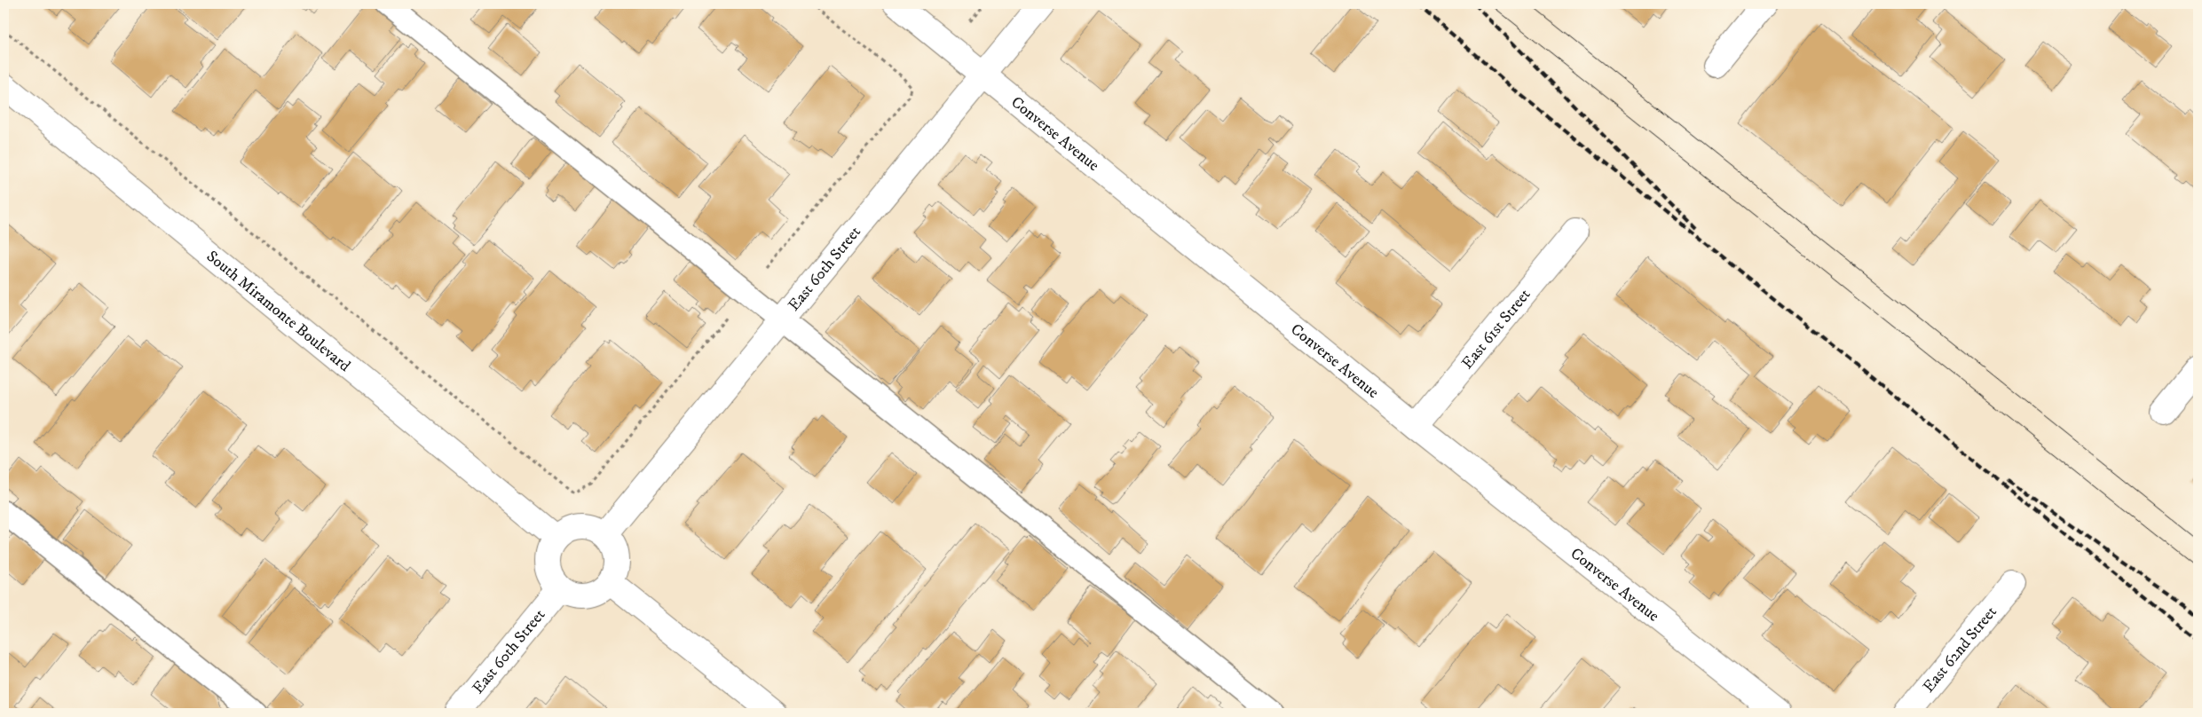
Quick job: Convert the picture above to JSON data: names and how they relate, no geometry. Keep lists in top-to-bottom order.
{
  "streets": {
    "street": [
      "Converse Avenue",
      "East 60th Street",
      "South Miramonte Boulevard",
      "East 61st Street",
      "East 62nd Street"
    ]
  },
  "crossings": [
    ["Converse Avenue", "East 60th Street"],
    ["Converse Avenue", "East 61st Street"],
    ["East 60th Street", "South Miramonte Boulevard"]
  ]
}
